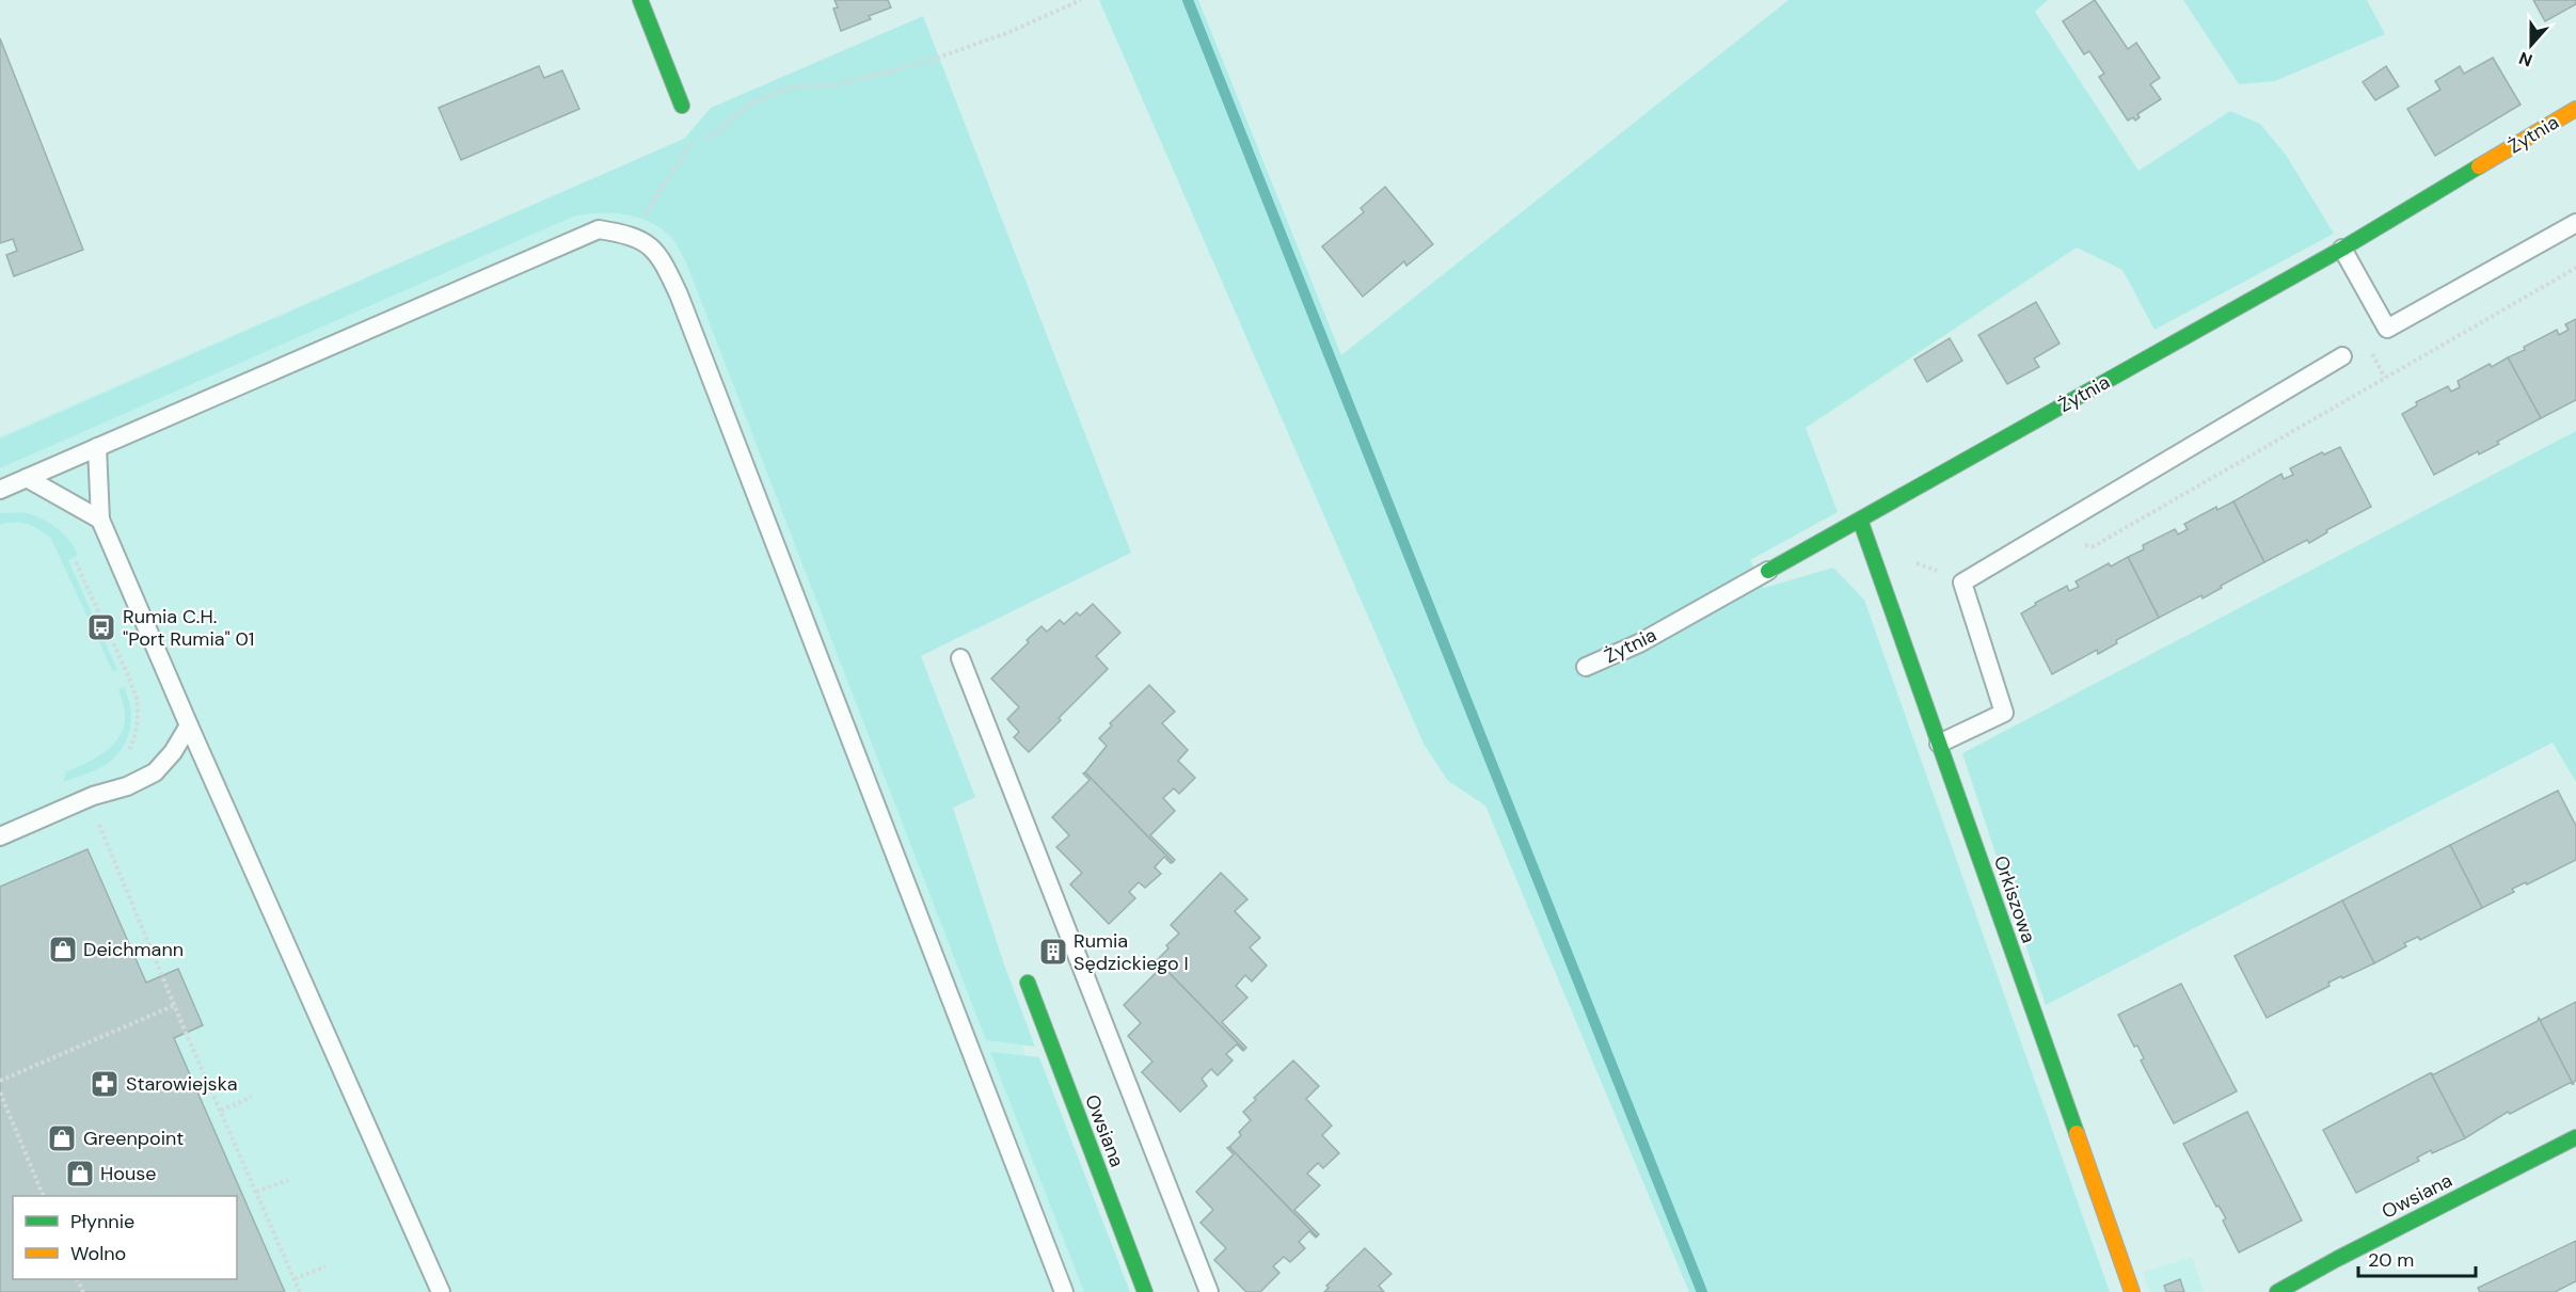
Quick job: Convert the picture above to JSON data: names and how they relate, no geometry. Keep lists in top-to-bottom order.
{
  "streets": {
    "street": ["Żytnia", "Orkiszowa", "Owsiana"]
  },
  "crossings": [
    ["Żytnia", "Orkiszowa"]
  ],
  "places": {
    "bus stop": ["Rumia C.H. \"Port Rumia\" 01"],
    "shop": ["Deichmann", "Greenpoint", "House"],
    "building": ["Rumia Sędzickiego I"],
    "pharmacy": ["Starowiejska"]
  },
  "legend": ["Płynnie", "Wolno"],
  "scale_bar": "20 m",
  "north": "bottom"
}
